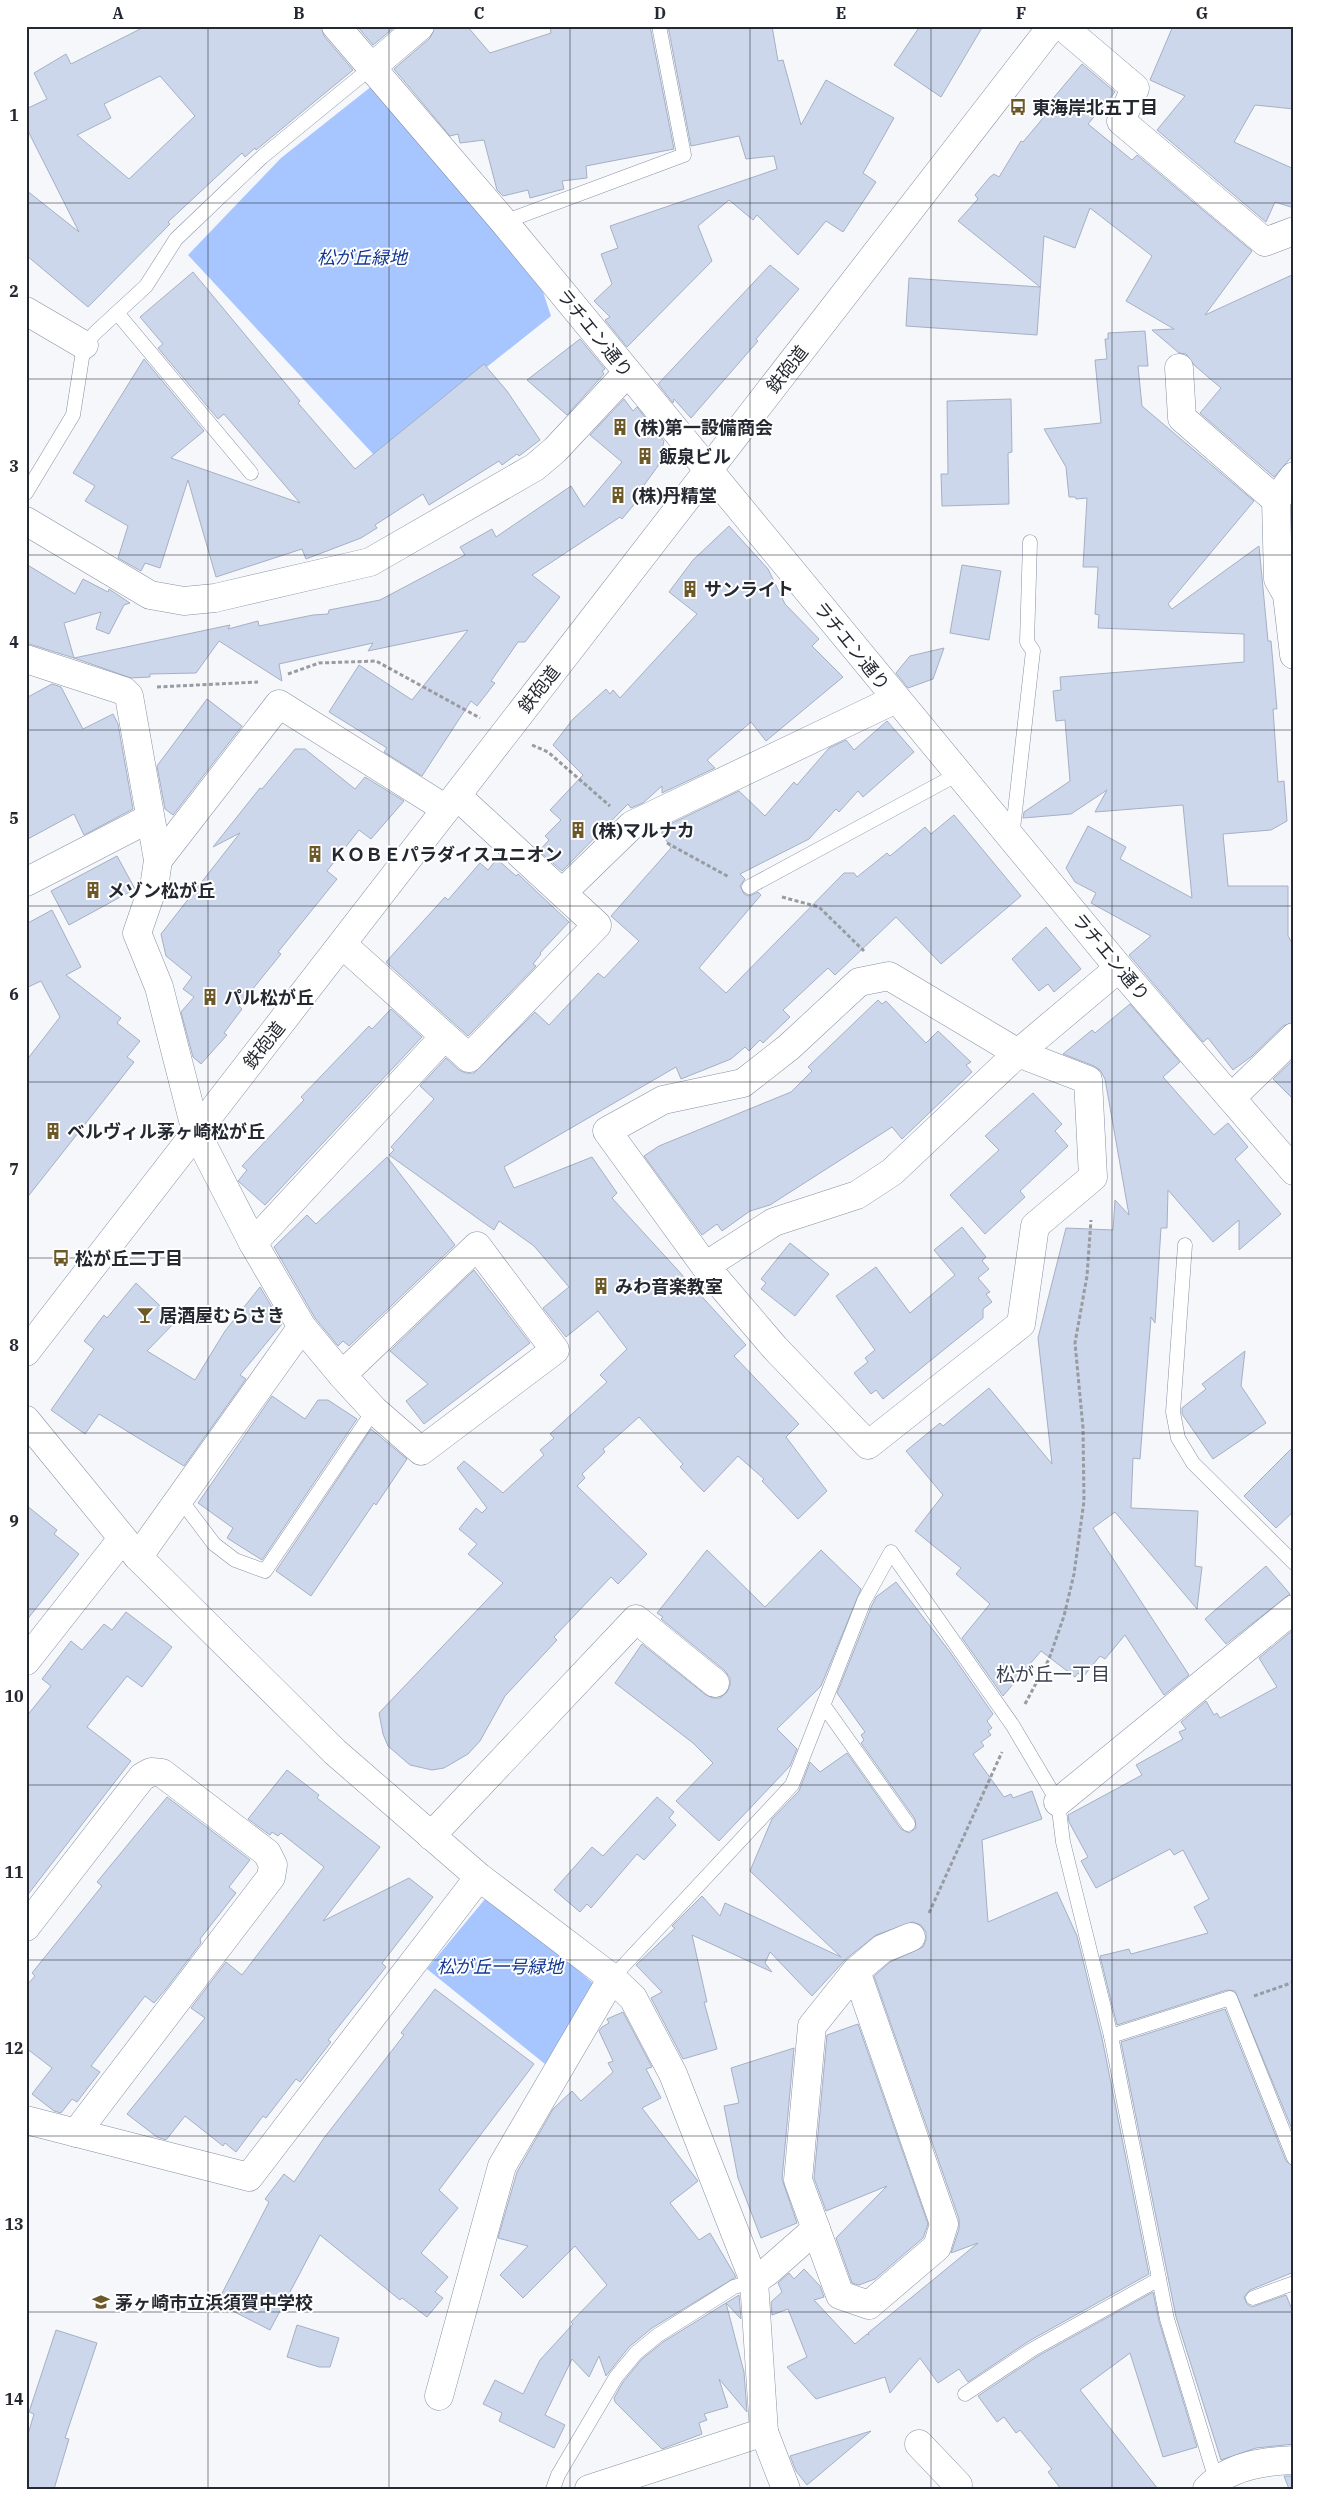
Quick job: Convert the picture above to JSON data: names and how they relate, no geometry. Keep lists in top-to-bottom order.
{
  "streets": {
    "street": ["ラチエン通り", "鉄砲道"]
  },
  "crossings": [
    ["ラチエン通り", "鉄砲道"]
  ],
  "districts": ["松が丘一丁目"],
  "parks": ["松が丘緑地", "松が丘一号緑地"],
  "places": {
    "bus stop": ["東海岸北五丁目", "松が丘二丁目"],
    "building": [
      "(株)第一設備商会",
      "飯泉ビル",
      "(株)丹精堂",
      "サンライト",
      "(株)マルナカ",
      "ＫＯＢＥパラダイスユニオン",
      "メゾン松が丘",
      "パル松が丘",
      "ベルヴィル茅ヶ崎松が丘",
      "みわ音楽教室"
    ],
    "bar": ["居酒屋むらさき"],
    "school or university": ["茅ヶ崎市立浜須賀中学校"]
  },
  "grid": {
    "columns": [
      "A",
      "B",
      "C",
      "D",
      "E",
      "F",
      "G"
    ],
    "rows": [
      "1",
      "2",
      "3",
      "4",
      "5",
      "6",
      "7",
      "8",
      "9",
      "10",
      "11",
      "12",
      "13",
      "14"
    ]
  }
}
